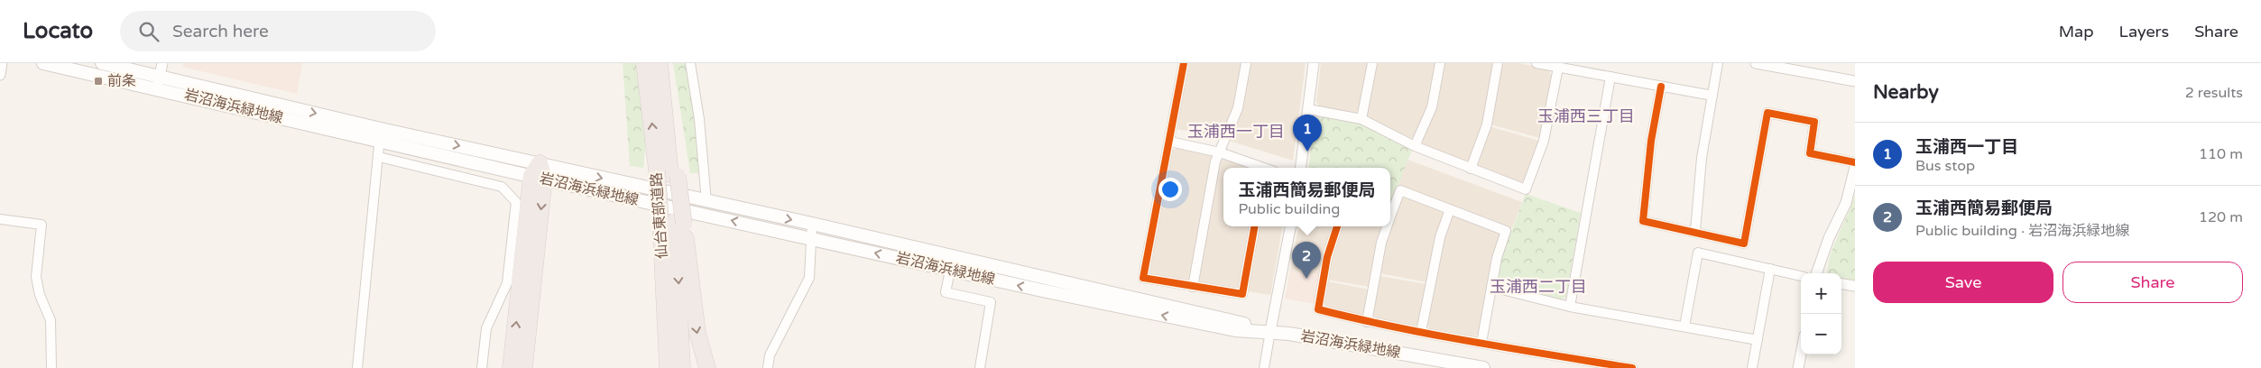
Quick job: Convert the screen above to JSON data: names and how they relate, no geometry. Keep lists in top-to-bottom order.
{
  "streets": {
    "highway": ["仙台東部道路"],
    "main road": ["岩沼海浜緑地線"]
  },
  "districts": ["玉浦西三丁目", "玉浦西一丁目", "玉浦西二丁目"],
  "places": {
    "transit": ["前条"]
  },
  "page": {
    "header": "Locato",
    "search": "Search here",
    "nav": ["Map", "Layers", "Share"],
    "heading": ["Nearby", "2 results"],
    "pins": ["1", "2"],
    "list": [
      {
        "mark": "1",
        "name": "玉浦西一丁目",
        "note": "Bus stop",
        "value": "110 m"
      },
      {
        "mark": "2",
        "name": "玉浦西簡易郵便局",
        "note": "Public building · 岩沼海浜緑地線",
        "value": "120 m"
      }
    ],
    "popup": ["玉浦西簡易郵便局", "Public building"],
    "buttons": ["Save", "Share"],
    "map_buttons": ["+", "−"]
  }
}
